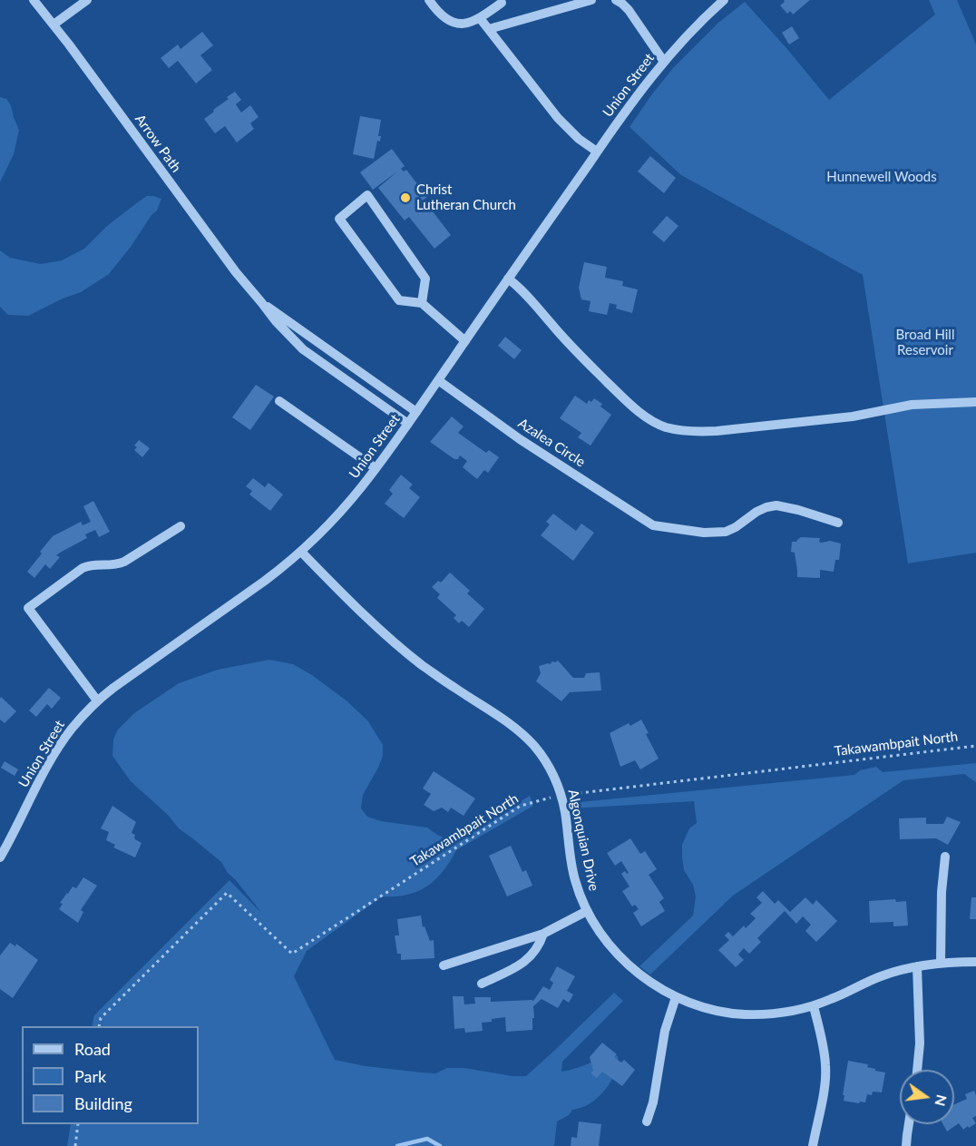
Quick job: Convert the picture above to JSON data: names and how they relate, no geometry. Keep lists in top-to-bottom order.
{
  "streets": {
    "street": [
      "Union Street",
      "Arrow Path",
      "Azalea Circle",
      "Algonquian Drive"
    ],
    "path": ["Takawambpait North"]
  },
  "crossings": [
    ["Union Street", "Arrow Path"],
    ["Union Street", "Azalea Circle"],
    ["Union Street", "Algonquian Drive"],
    ["Takawambpait North", "Algonquian Drive"]
  ],
  "parks": ["Hunnewell Woods", "Broad Hill Reservoir"],
  "places": ["Christ Lutheran Church"],
  "legend": ["Road", "Park", "Building"],
  "north": "right"
}
